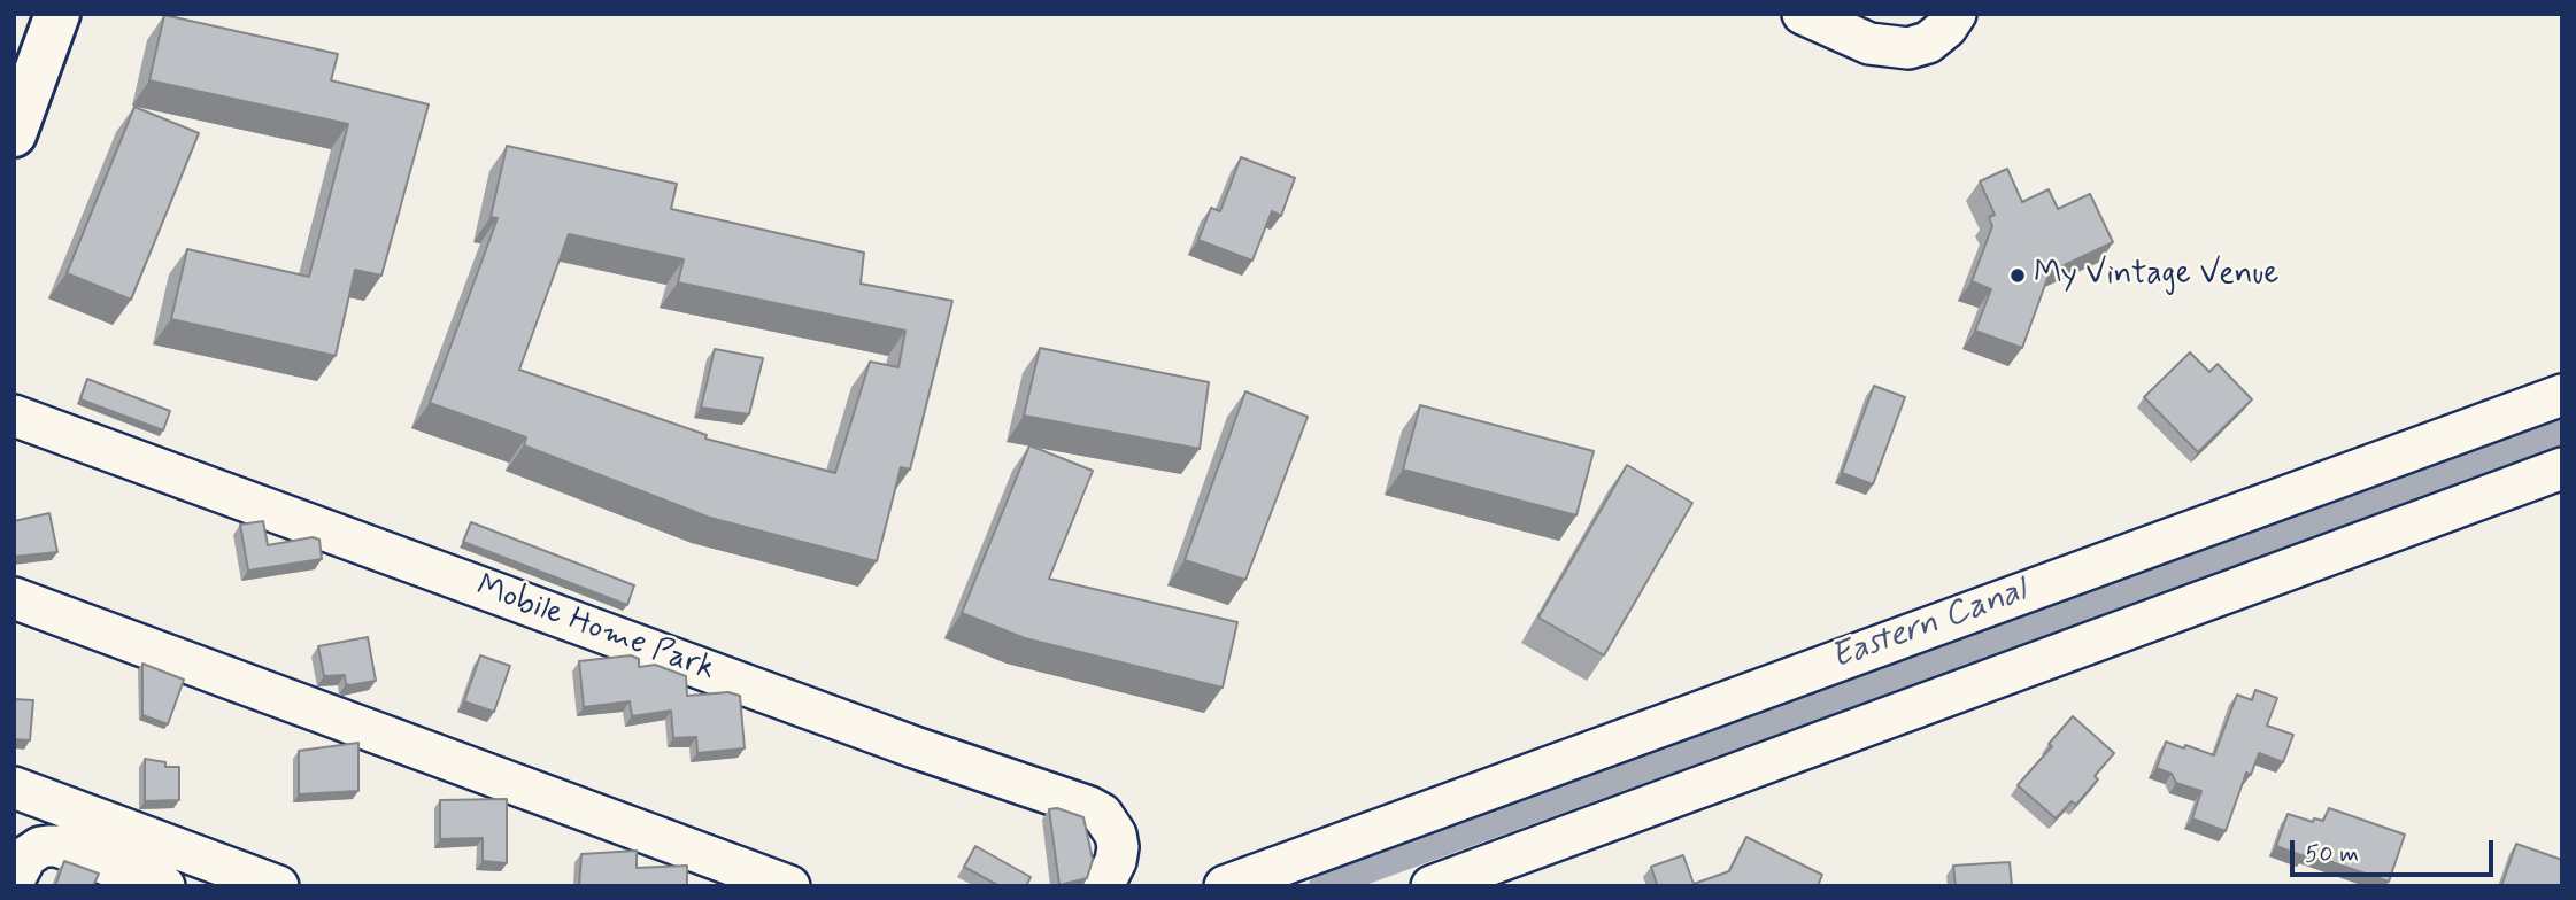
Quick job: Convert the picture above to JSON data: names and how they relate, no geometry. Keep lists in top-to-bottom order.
{
  "streets": {
    "lane": ["Mobile Home Park"]
  },
  "water": ["Eastern Canal"],
  "places": ["My Vintage Venue"],
  "scale_bar": "50 m"
}
